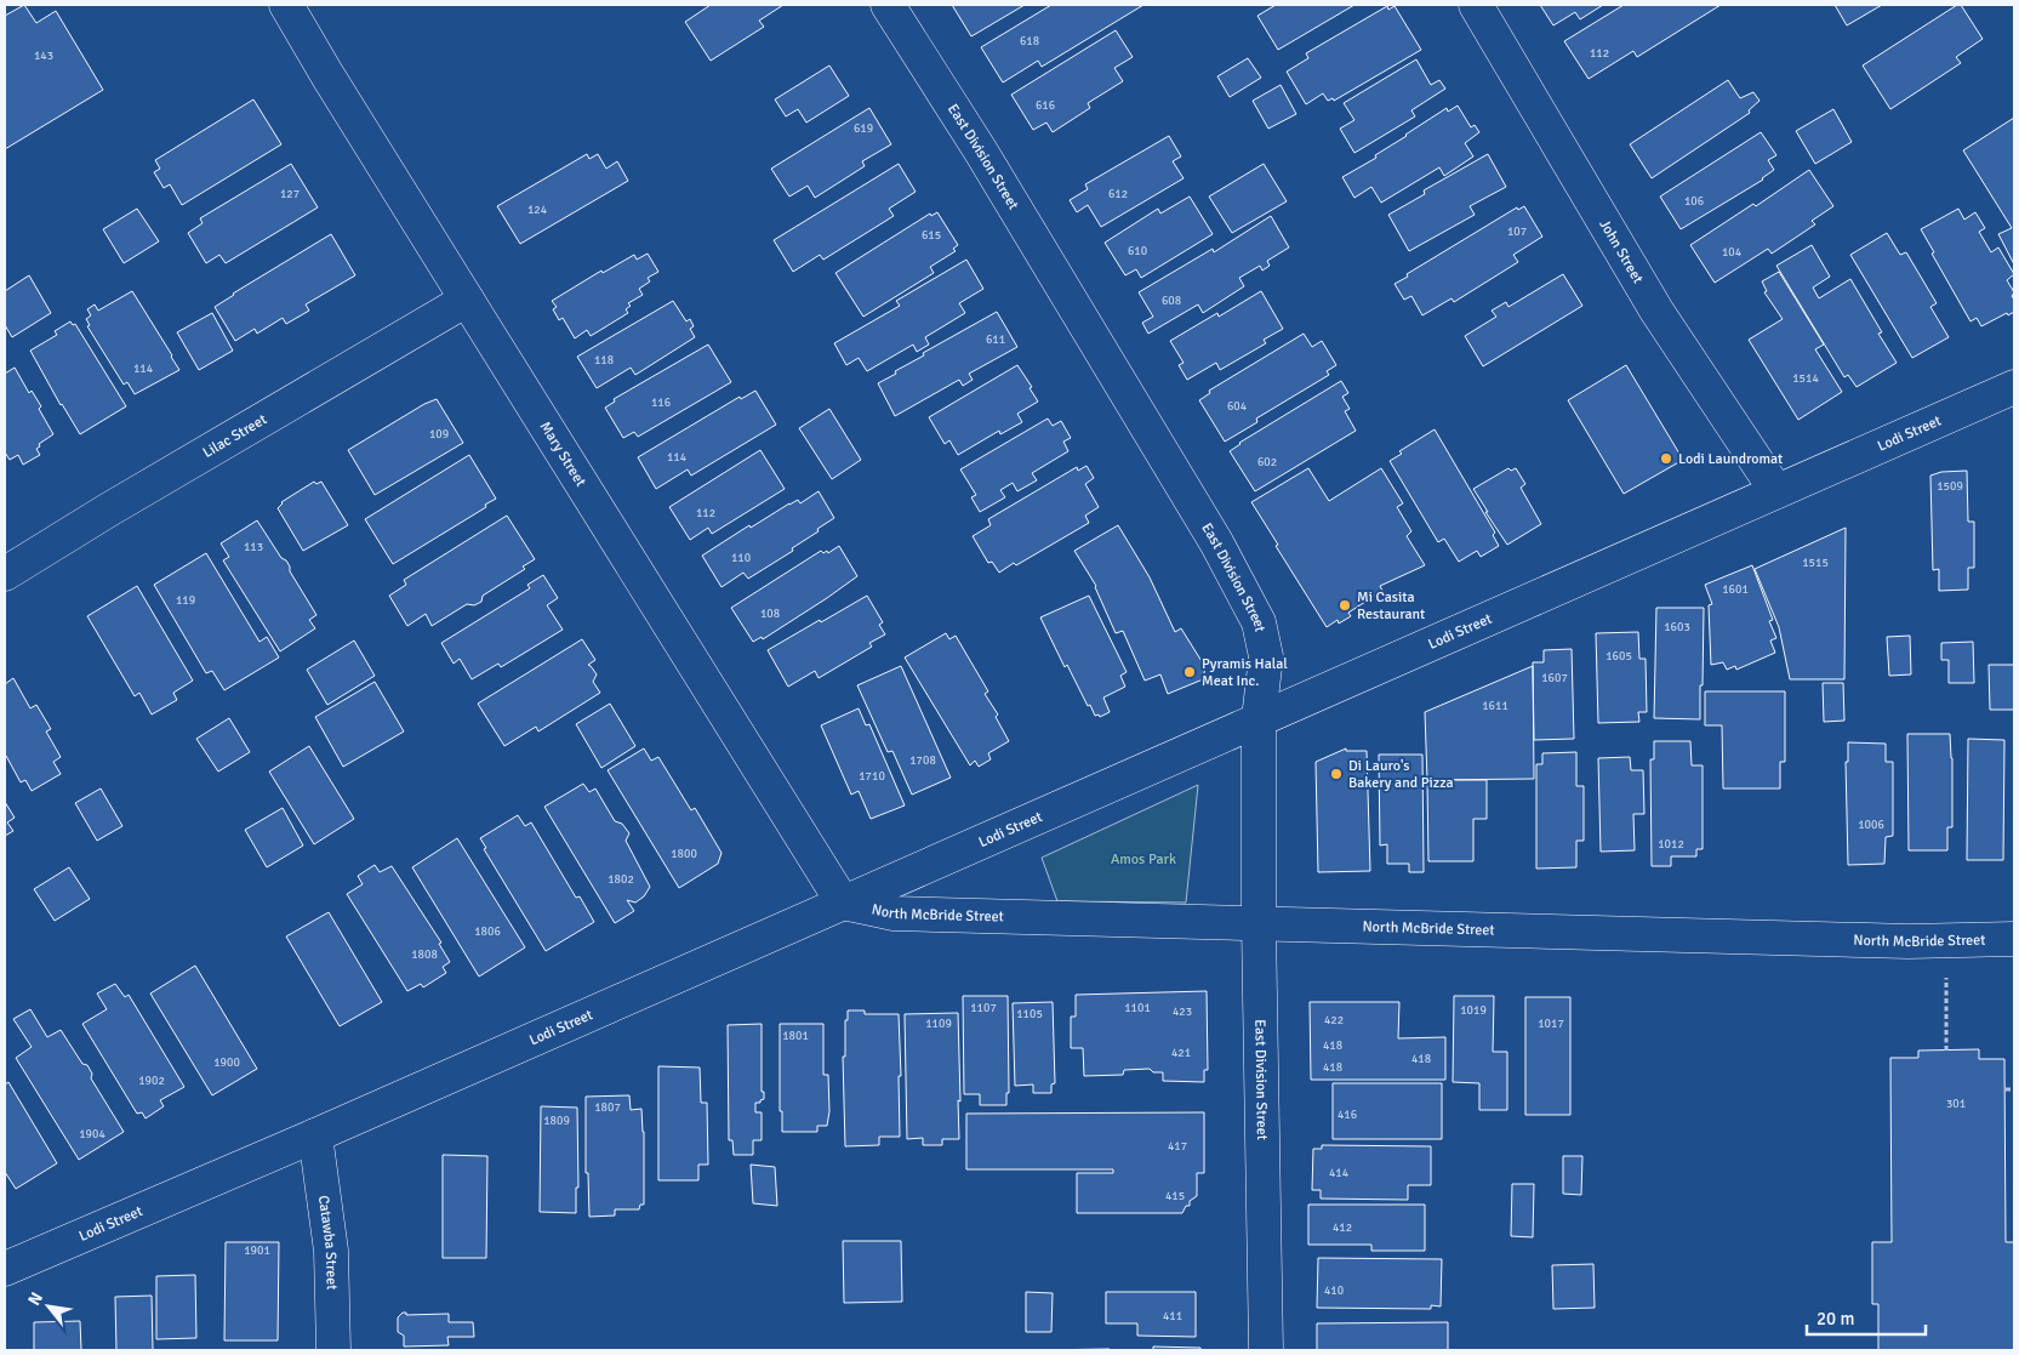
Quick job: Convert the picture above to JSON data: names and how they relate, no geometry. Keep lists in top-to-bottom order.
{
  "streets": {
    "street": [
      "East Division Street",
      "John Street",
      "Lodi Street",
      "Lilac Street",
      "Mary Street",
      "North McBride Street",
      "Catawba Street"
    ]
  },
  "crossings": [
    ["East Division Street", "Lodi Street"],
    ["East Division Street", "North McBride Street"],
    ["John Street", "Lodi Street"],
    ["Lodi Street", "Mary Street"],
    ["Lodi Street", "North McBride Street"],
    ["Lodi Street", "Catawba Street"],
    ["Lilac Street", "Mary Street"],
    ["Mary Street", "North McBride Street"]
  ],
  "parks": ["Amos Park"],
  "places": [
    "Lodi Laundromat",
    "Mi Casita Restaurant",
    "Pyramis Halal Meat Inc.",
    "Di Lauro's Bakery and Pizza"
  ],
  "house_numbers": [
    "618",
    "112",
    "143",
    "616",
    "619",
    "127",
    "612",
    "106",
    "124",
    "107",
    "615",
    "610",
    "104",
    "608",
    "611",
    "118",
    "114",
    "1514",
    "116",
    "604",
    "109",
    "114",
    "602",
    "1509",
    "112",
    "113",
    "110",
    "1515",
    "1601",
    "119",
    "108",
    "1603",
    "1605",
    "1607",
    "1611",
    "1708",
    "1710",
    "1006",
    "1012",
    "1800",
    "1802",
    "1806",
    "1808",
    "1107",
    "1101",
    "1019",
    "423",
    "1105",
    "422",
    "1109",
    "1017",
    "1801",
    "418",
    "421",
    "418",
    "1900",
    "418",
    "1902",
    "301",
    "1807",
    "416",
    "1809",
    "1904",
    "417",
    "414",
    "415",
    "412",
    "1901",
    "410",
    "411"
  ],
  "scale_bar": "20 m",
  "north": "top left"
}
